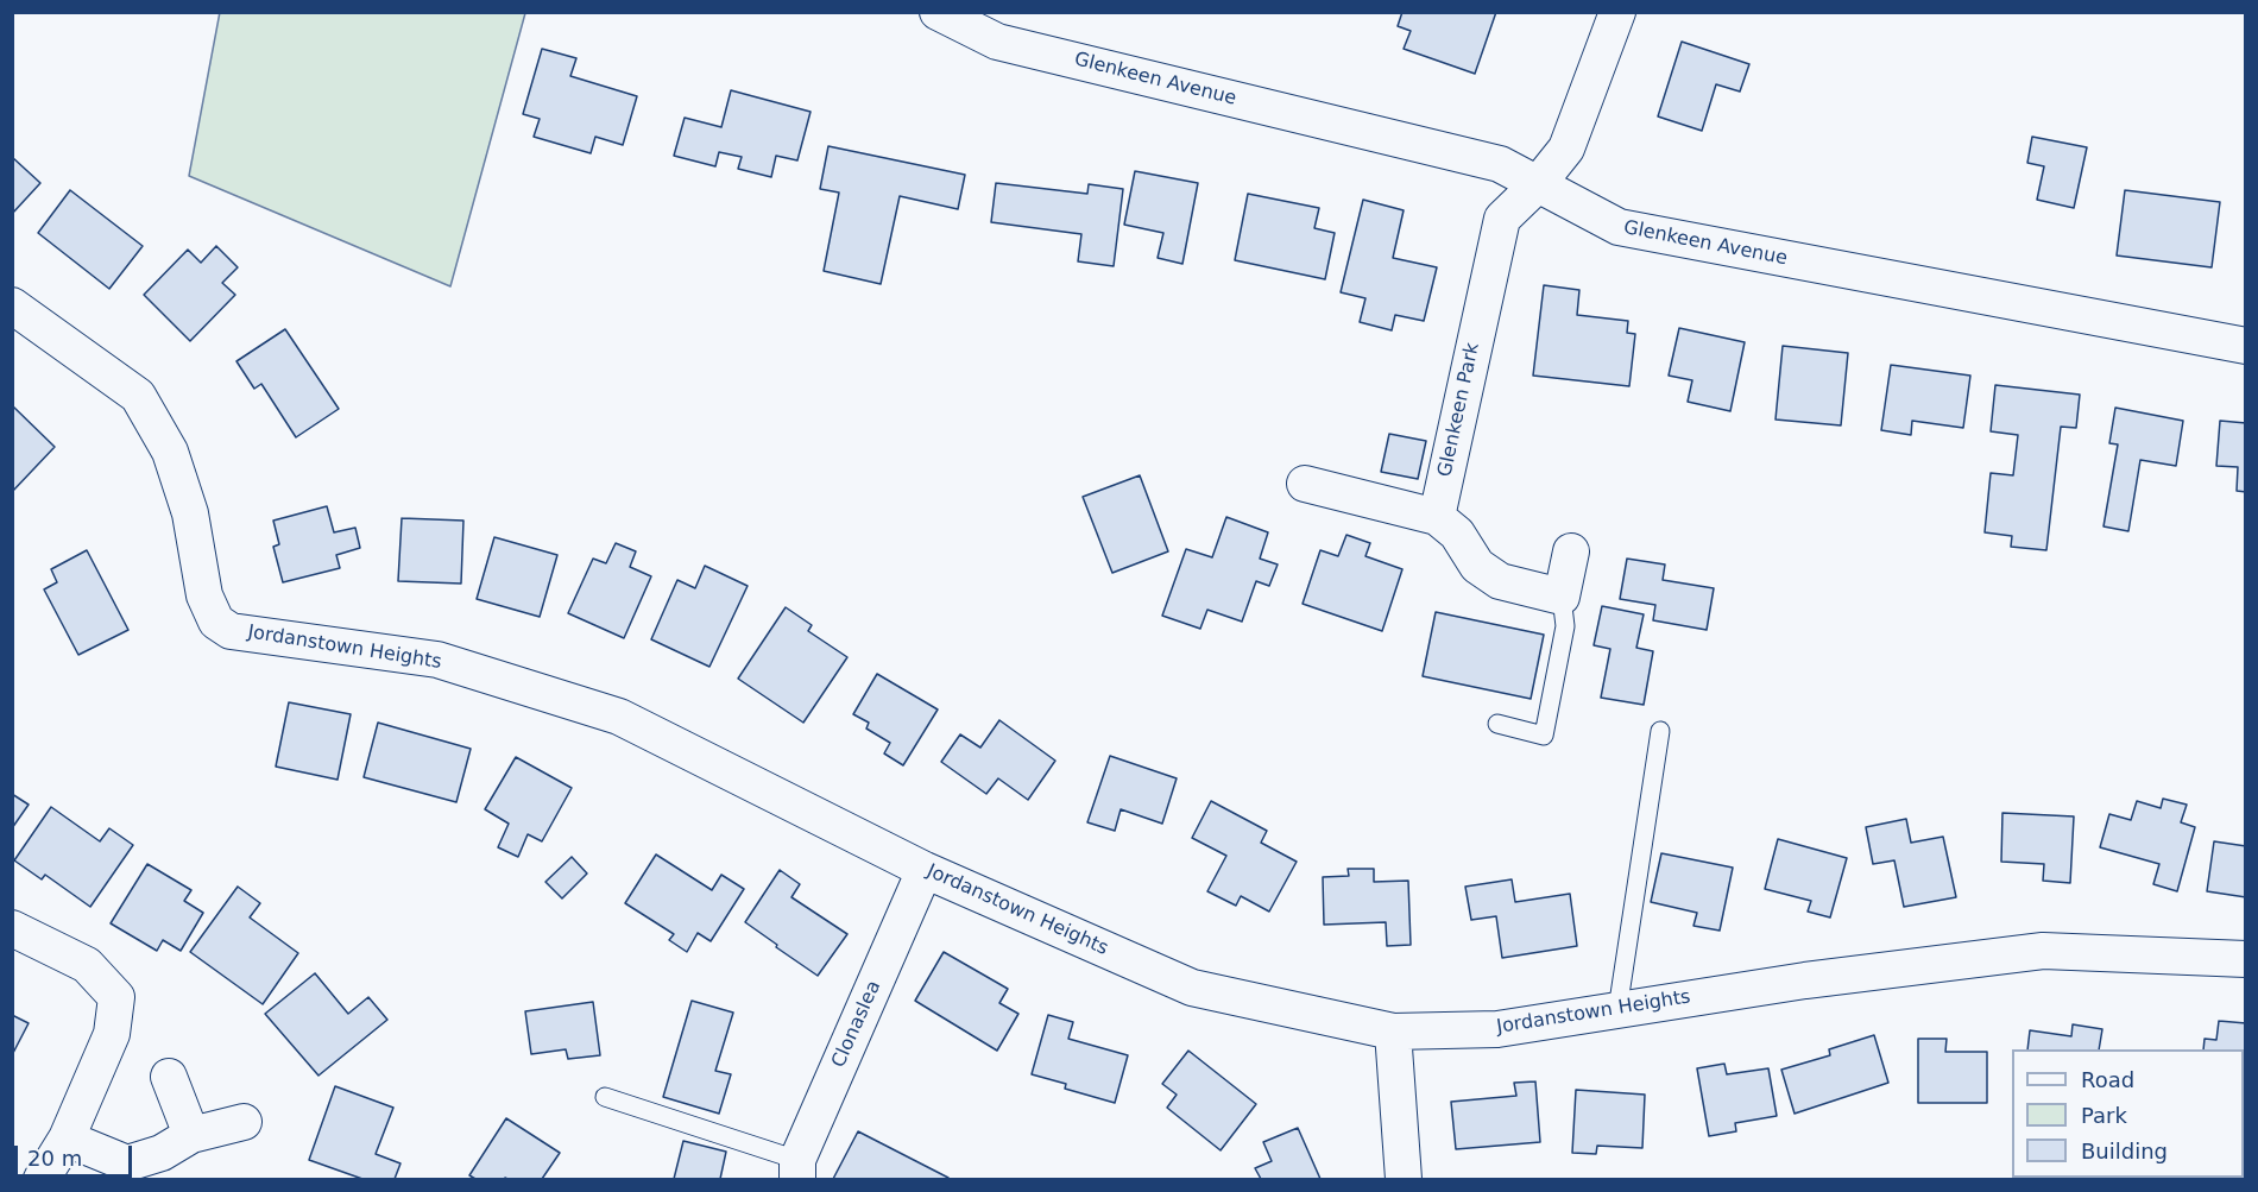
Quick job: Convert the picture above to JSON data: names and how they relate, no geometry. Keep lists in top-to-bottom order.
{
  "streets": {
    "street": [
      "Glenkeen Avenue",
      "Glenkeen Park",
      "Jordanstown Heights",
      "Clonaslea"
    ]
  },
  "crossings": [
    ["Glenkeen Avenue", "Glenkeen Park"],
    ["Jordanstown Heights", "Clonaslea"]
  ],
  "legend": ["Road", "Park", "Building"],
  "scale_bar": "20 m"
}
